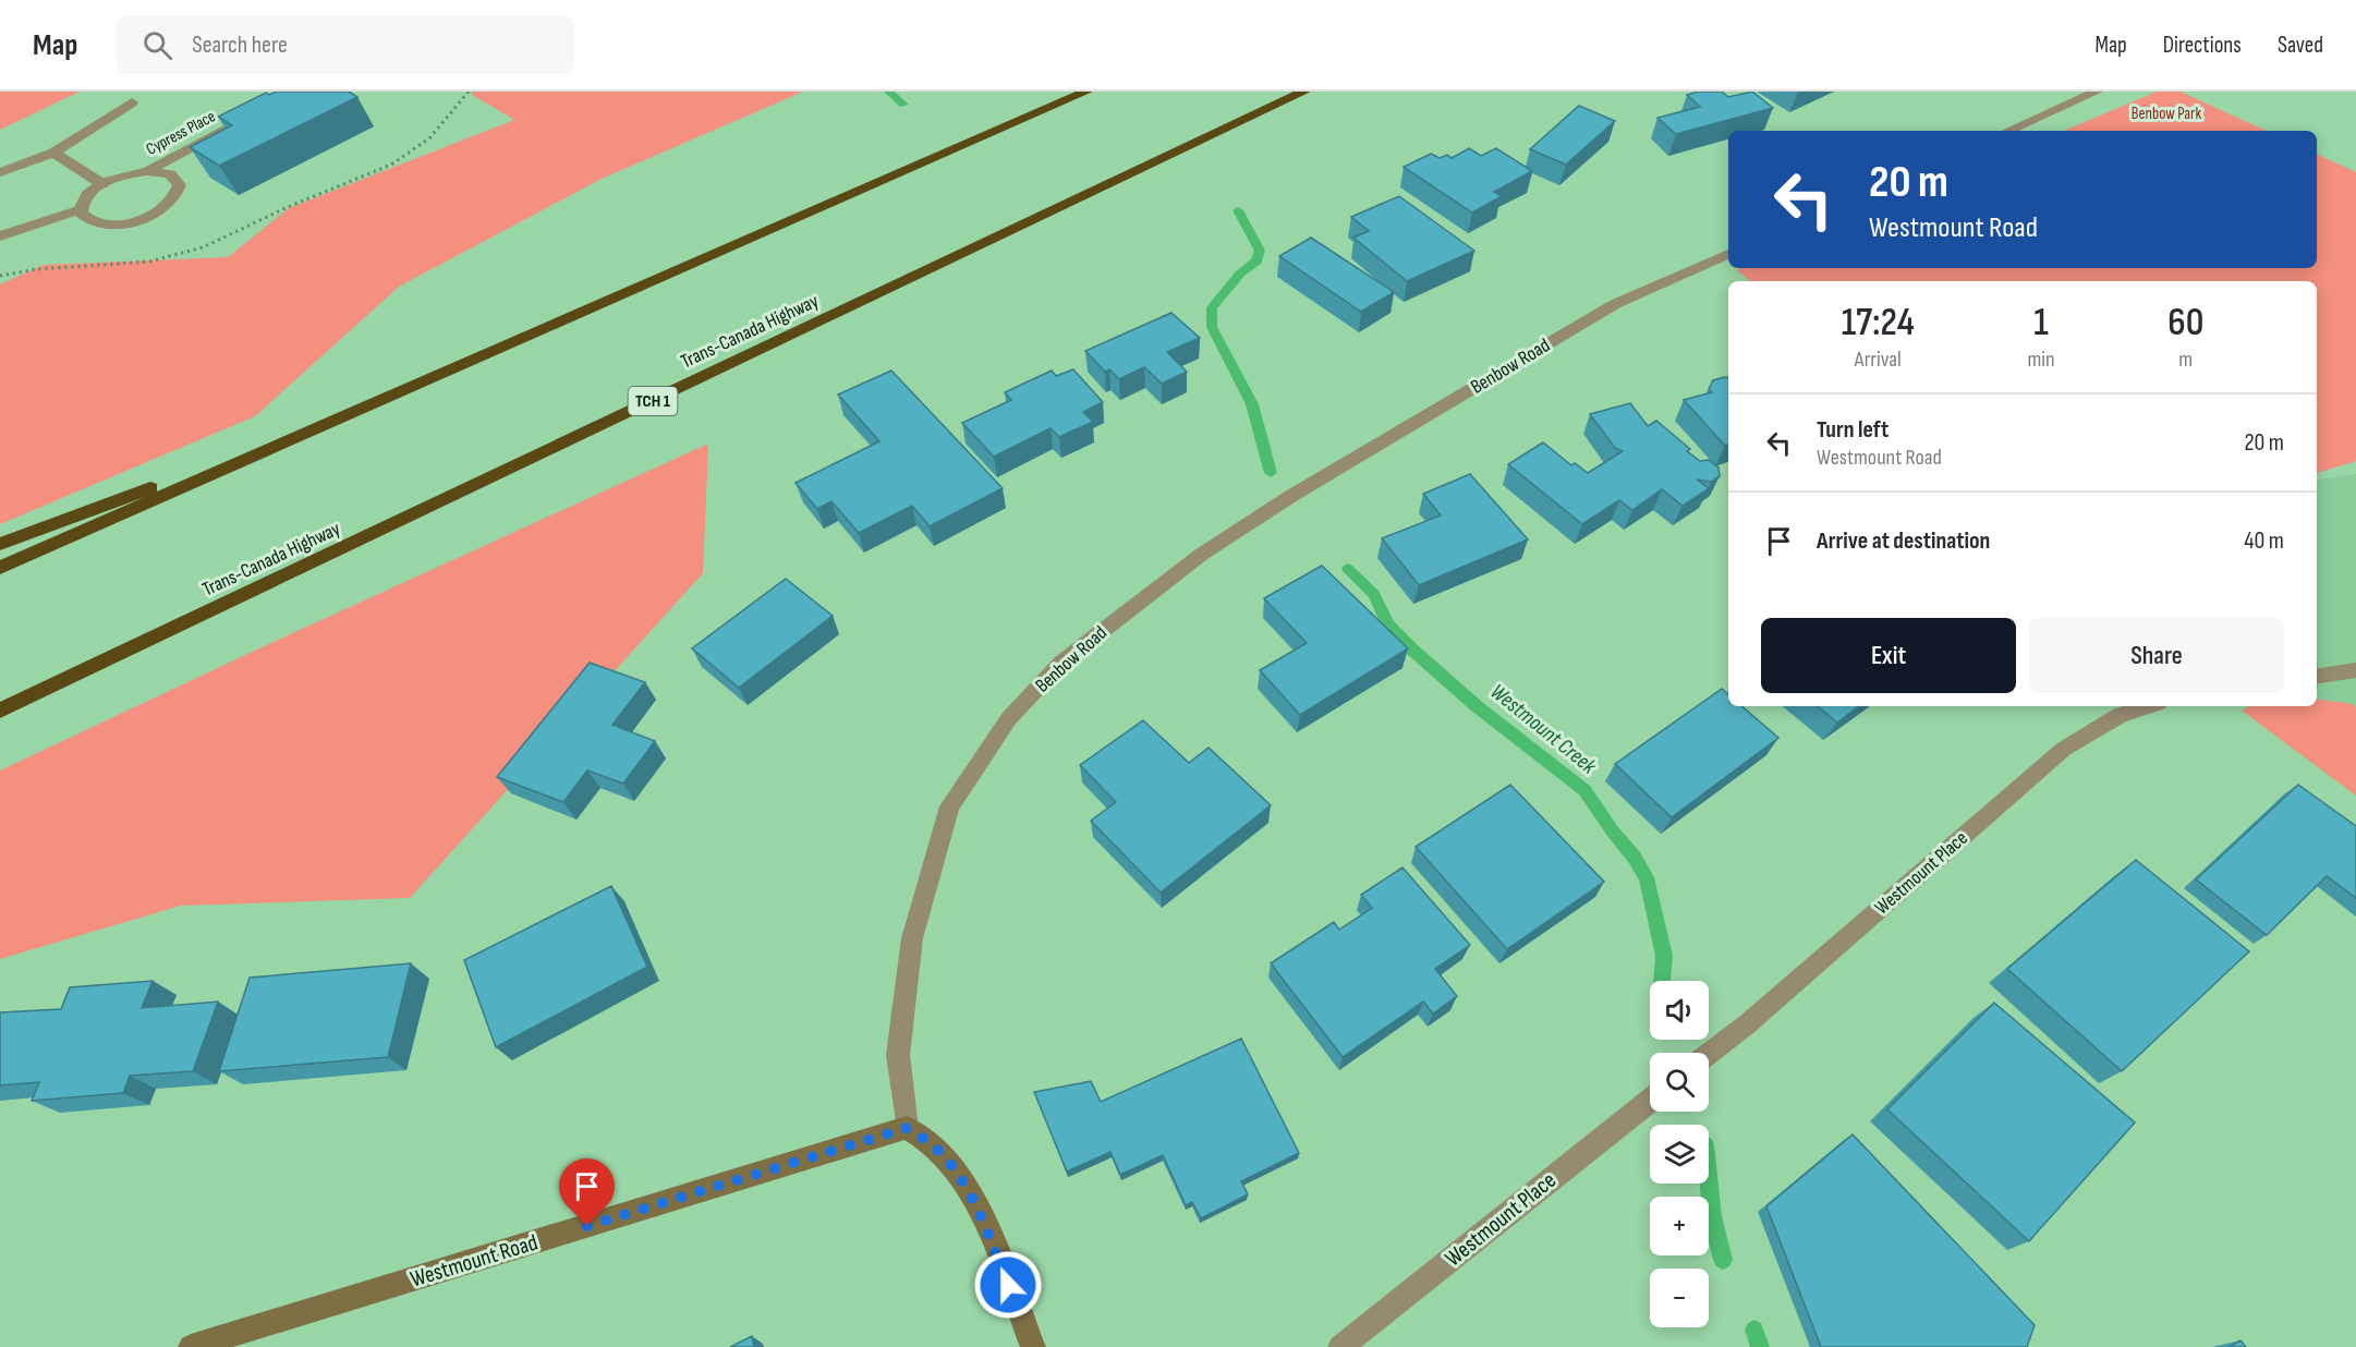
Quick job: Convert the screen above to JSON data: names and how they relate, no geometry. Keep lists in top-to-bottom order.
{
  "streets": {
    "highway": ["Trans-Canada Highway", "TCH 1"],
    "street": [
      "Cypress Place",
      "Benbow Road",
      "Westmount Place",
      "Westmount Road"
    ]
  },
  "crossings": [
    ["Benbow Road", "Westmount Road"]
  ],
  "water": ["Westmount Creek"],
  "parks": ["Benbow Park"],
  "page": {
    "header": "Map",
    "search": "Search here",
    "nav": ["Map", "Directions", "Saved"],
    "turn": ["20 m", "Westmount Road"],
    "eta": [
      "17:24",
      "Arrival",
      "1",
      "min",
      "60",
      "m"
    ],
    "list": [
      {
        "name": "Turn left",
        "note": "Westmount Road",
        "value": "20 m"
      },
      {
        "name": "Arrive at destination",
        "value": "40 m"
      }
    ],
    "buttons": ["Exit", "Share"],
    "map_buttons": ["+", "−"]
  }
}
